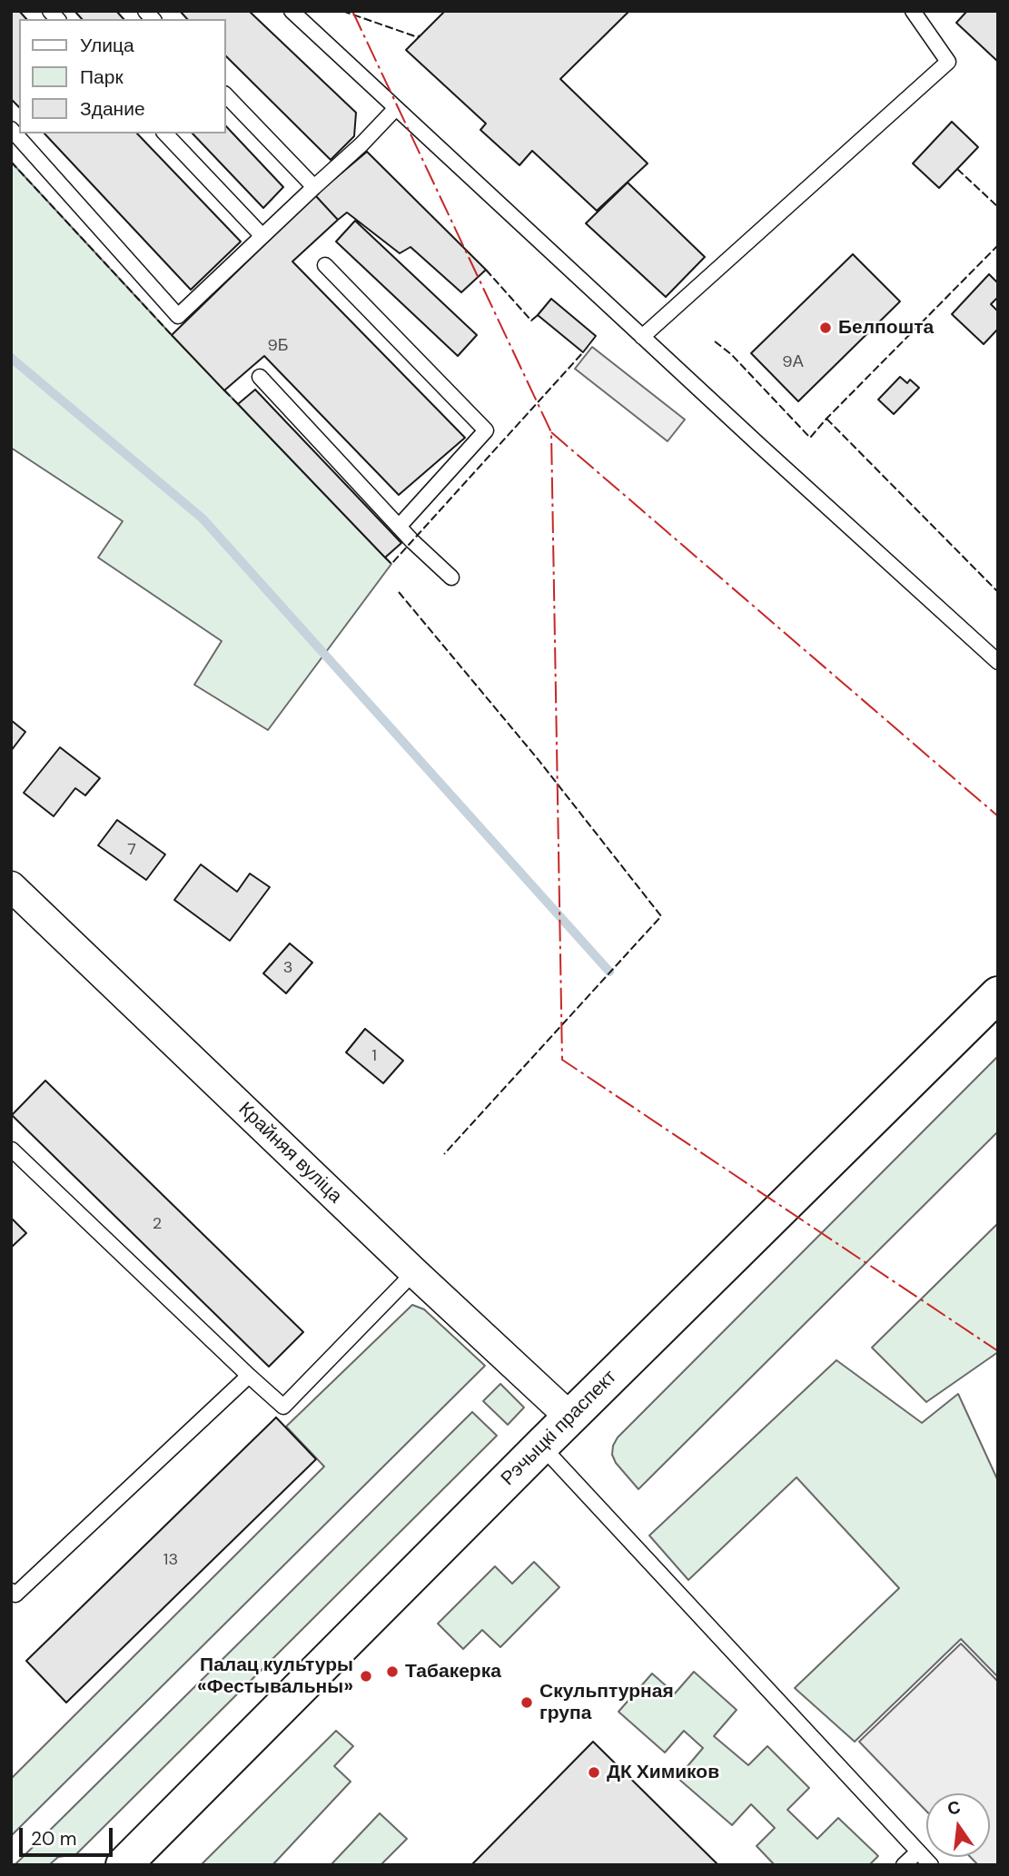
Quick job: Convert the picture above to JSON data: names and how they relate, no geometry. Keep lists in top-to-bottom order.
{
  "streets": {
    "main road": ["Рэчыцкі праспект"],
    "street": ["Крайняя вуліца"]
  },
  "crossings": [
    ["Крайняя вуліца", "Рэчыцкі праспект"]
  ],
  "places": [
    "Белпошта",
    "Табакерка",
    "Палац культуры «Фестывальны»",
    "Скульптурная група",
    "ДК Химиков"
  ],
  "house_numbers": [
    "9Б",
    "9А",
    "7",
    "3",
    "1",
    "2",
    "13"
  ],
  "legend": ["Улица", "Парк", "Здание"],
  "scale_bar": "20 m",
  "north": "top"
}
